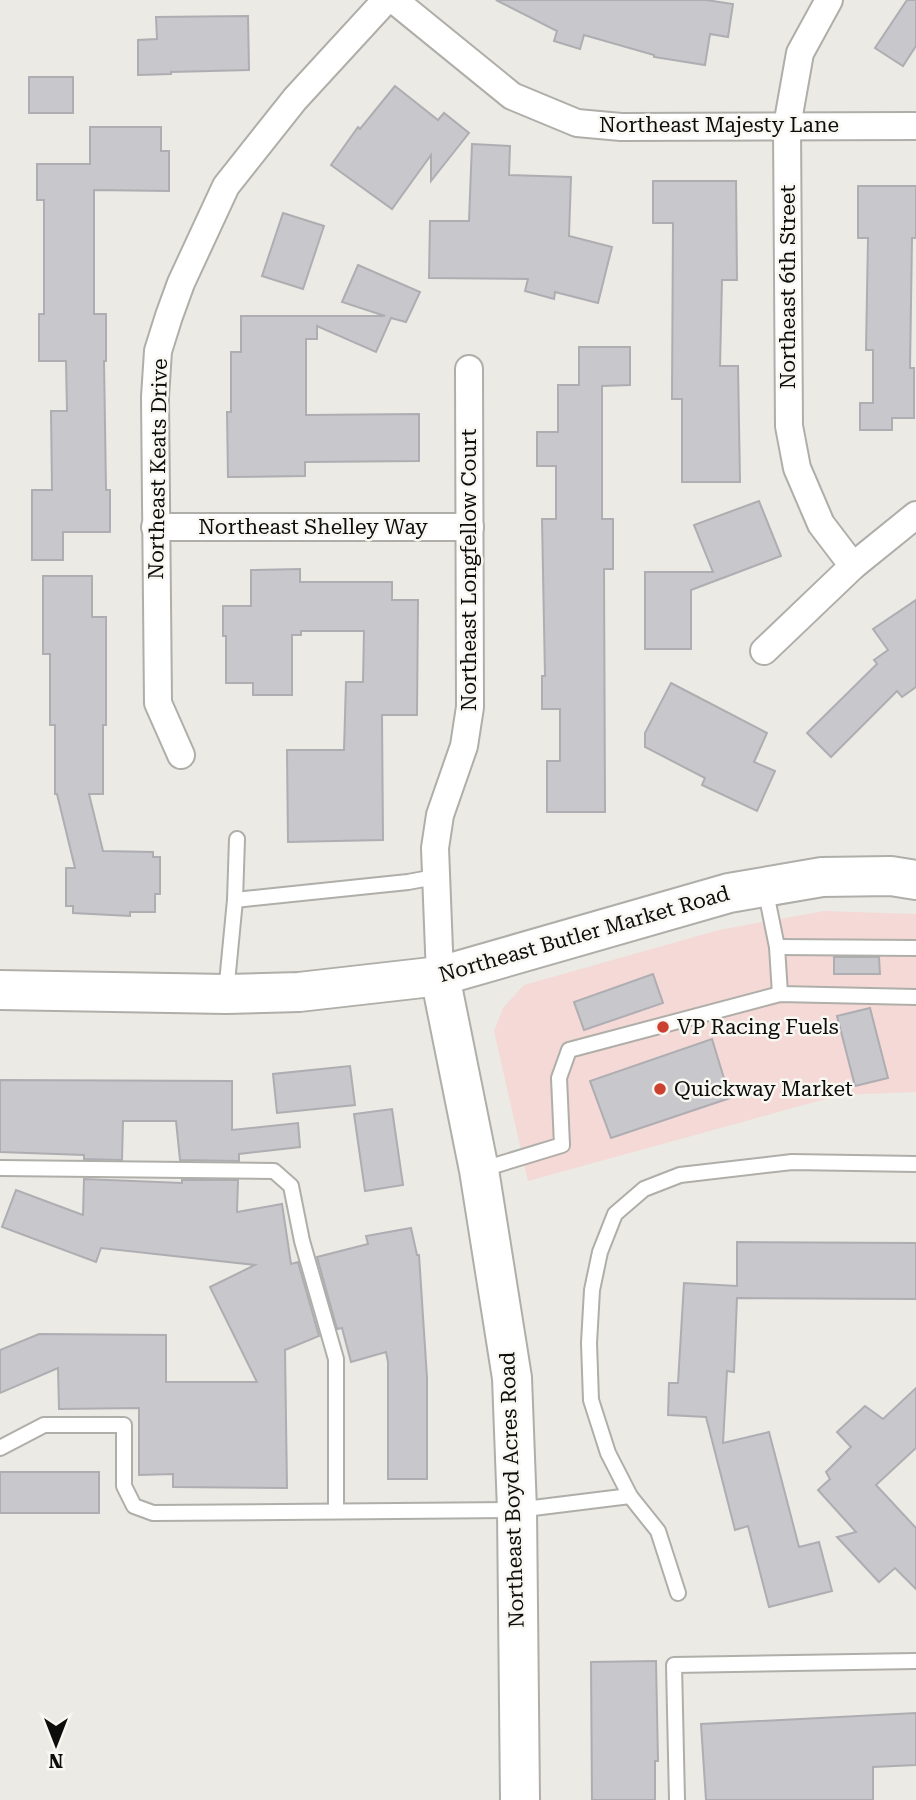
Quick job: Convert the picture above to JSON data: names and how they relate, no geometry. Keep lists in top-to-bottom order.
{
  "streets": {
    "main road": ["Northeast Butler Market Road", "Northeast Boyd Acres Road"],
    "street": [
      "Northeast Majesty Lane",
      "Northeast 6th Street",
      "Northeast Keats Drive",
      "Northeast Shelley Way",
      "Northeast Longfellow Court"
    ]
  },
  "crossings": [
    ["Northeast Majesty Lane", "Northeast 6th Street"],
    ["Northeast Keats Drive", "Northeast Shelley Way"],
    ["Northeast Shelley Way", "Northeast Longfellow Court"],
    ["Northeast Longfellow Court", "Northeast Butler Market Road"],
    ["Northeast Longfellow Court", "Northeast Boyd Acres Road"],
    ["Northeast Butler Market Road", "Northeast Boyd Acres Road"]
  ],
  "places": ["VP Racing Fuels", "Quickway Market"],
  "north": "bottom"
}
